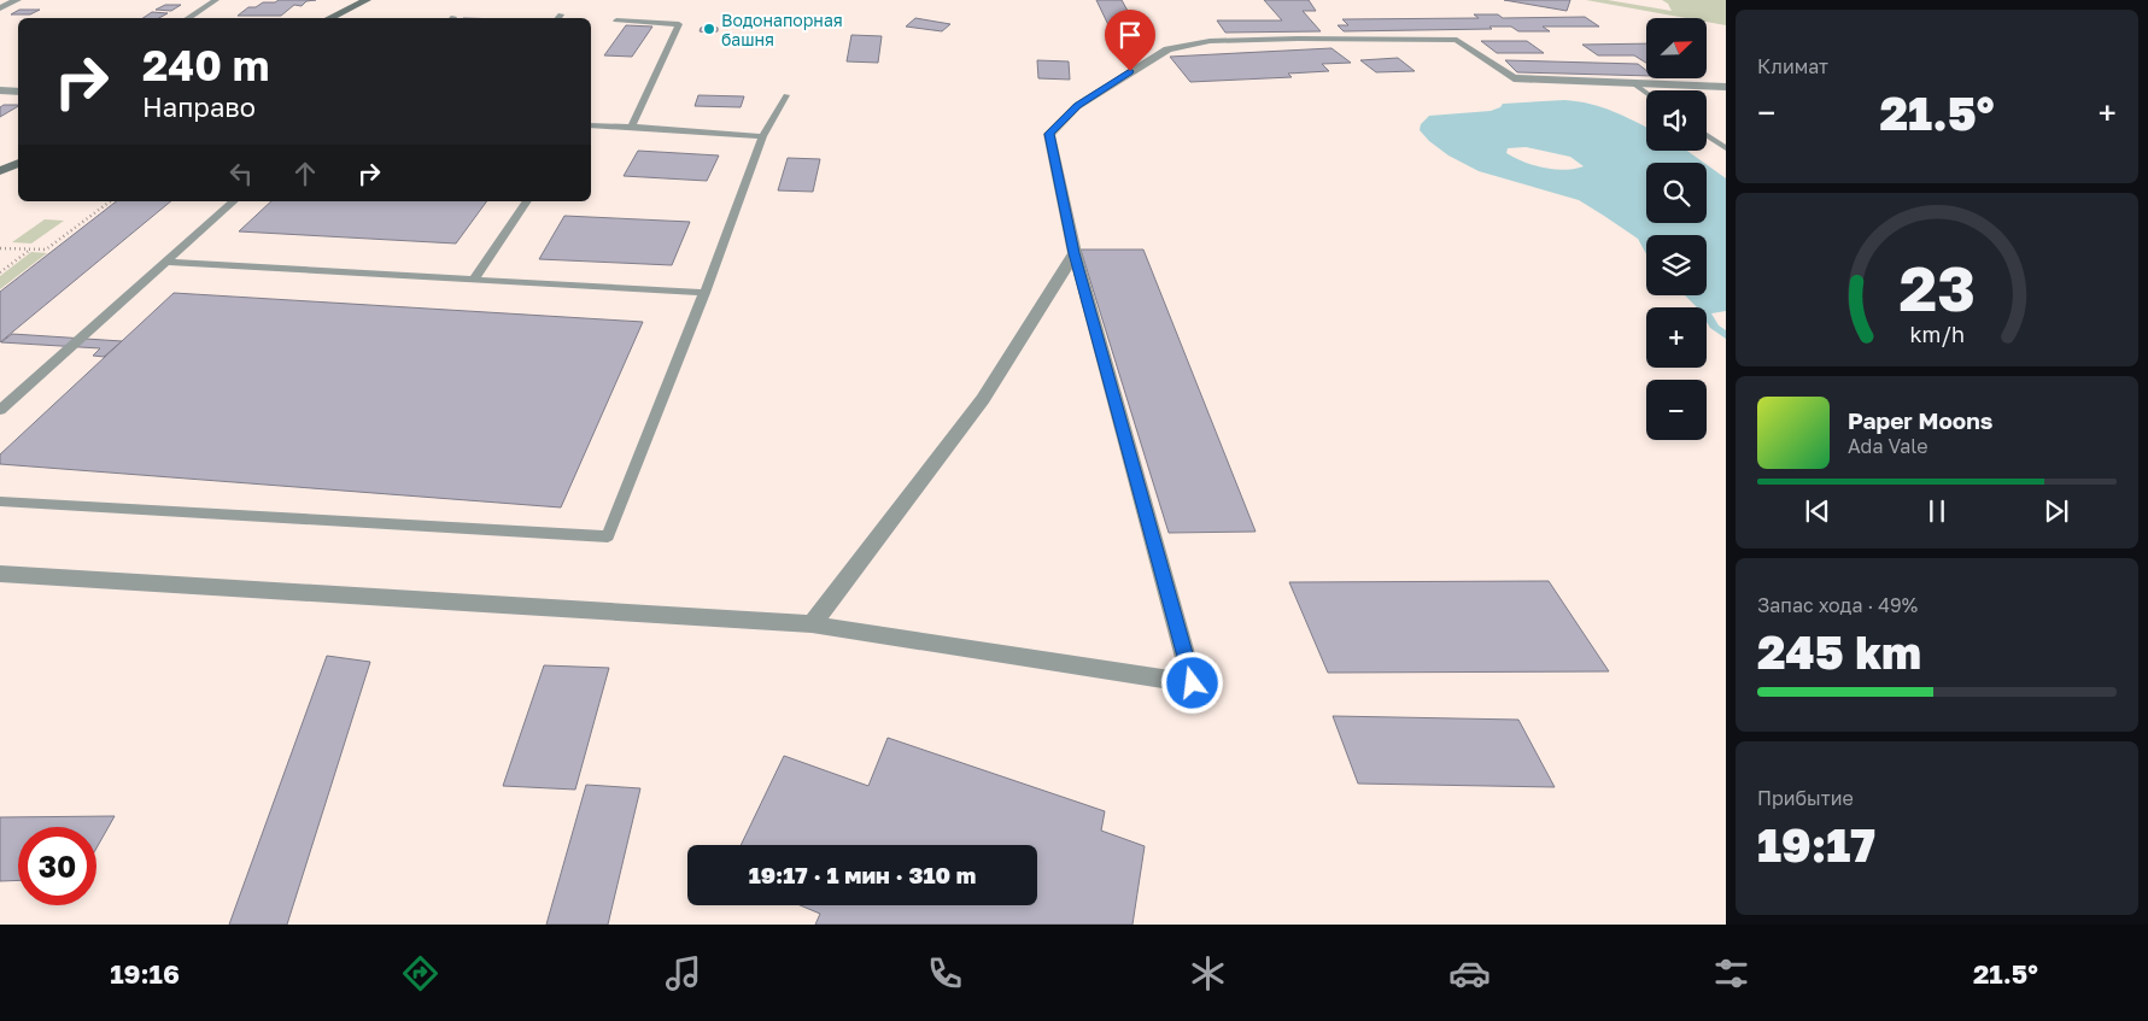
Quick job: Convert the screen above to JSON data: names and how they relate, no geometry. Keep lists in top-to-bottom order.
{
  "places": ["Водонапорная башня"],
  "north": "top right",
  "page": {
    "tile": [
      "Климат",
      ["Запас хода · 49%", "245 km"],
      ["Прибытие", "19:17"]
    ],
    "map_buttons": ["+", "−"],
    "turn": ["240 m", "Направо"],
    "heat": ["−", "21.5°", "+"],
    "song": ["Paper Moons", "Ada Vale"],
    "limit": "30",
    "trip": "19:17 · 1 мин · 310 m",
    "tabs": ["19:16", "21.5°"],
    "gauge": ["23", "km/h"]
  }
}
